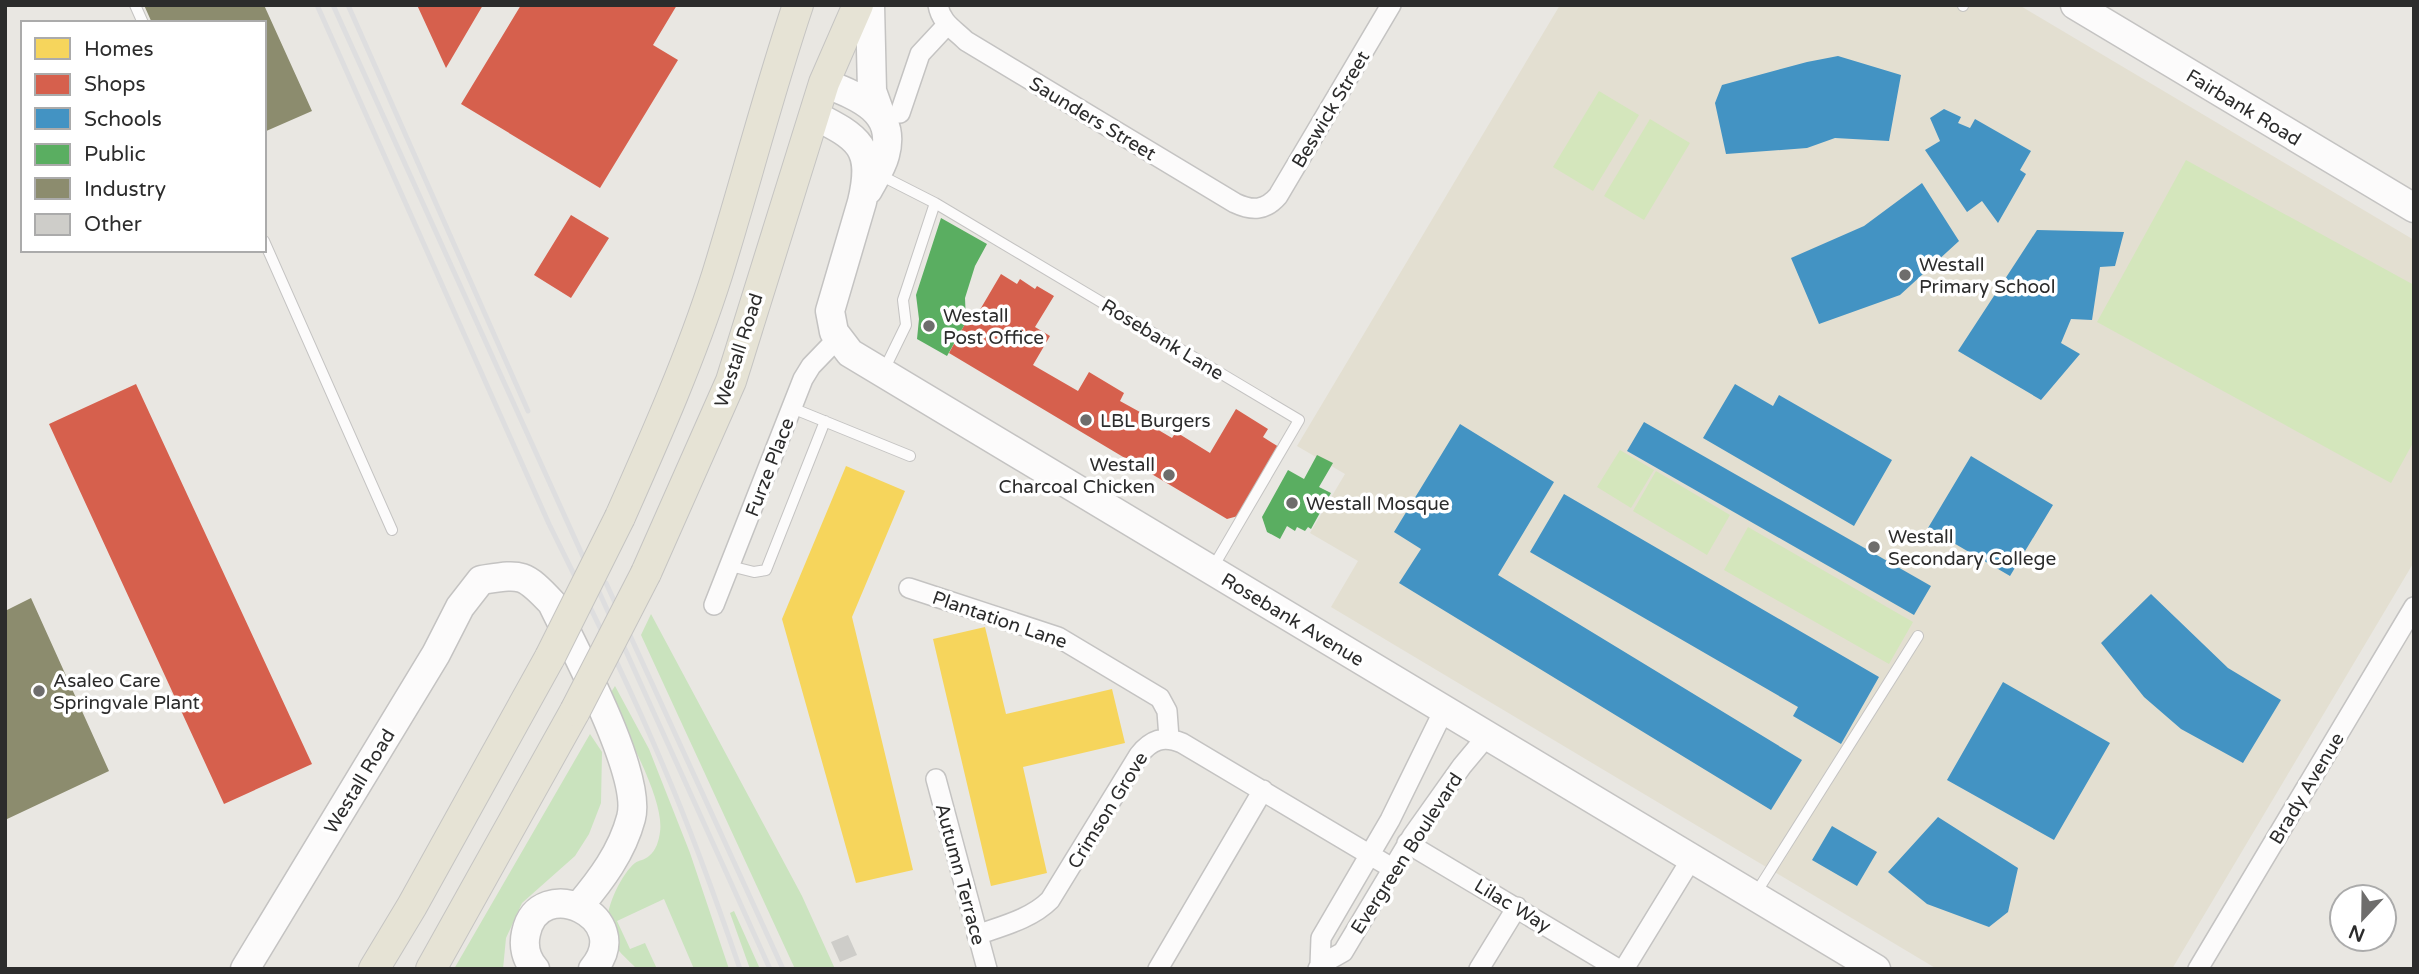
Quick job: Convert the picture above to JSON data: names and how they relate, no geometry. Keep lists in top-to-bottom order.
{
  "streets": {
    "main road": ["Westall Road"],
    "street": [
      "Fairbank Road",
      "Beswick Street",
      "Saunders Street",
      "Furze Place",
      "Plantation Lane",
      "Rosebank Avenue",
      "Brady Avenue",
      "Crimson Grove",
      "Evergreen Boulevard",
      "Autumn Terrace",
      "Lilac Way"
    ],
    "lane": ["Rosebank Lane"]
  },
  "crossings": [
    ["Beswick Street", "Saunders Street"],
    ["Rosebank Lane", "Rosebank Avenue"],
    ["Furze Place", "Rosebank Avenue"],
    ["Plantation Lane", "Crimson Grove"],
    ["Rosebank Avenue", "Evergreen Boulevard"],
    ["Crimson Grove", "Evergreen Boulevard"],
    ["Crimson Grove", "Autumn Terrace"],
    ["Evergreen Boulevard", "Lilac Way"]
  ],
  "places": [
    "Westall Primary School",
    "Westall Post Office",
    "LBL Burgers",
    "Westall Charcoal Chicken",
    "Westall Mosque",
    "Westall Secondary College",
    "Asaleo Care Springvale Plant"
  ],
  "legend": [
    "Homes",
    "Shops",
    "Schools",
    "Public",
    "Industry",
    "Other"
  ],
  "north": "bottom"
}
